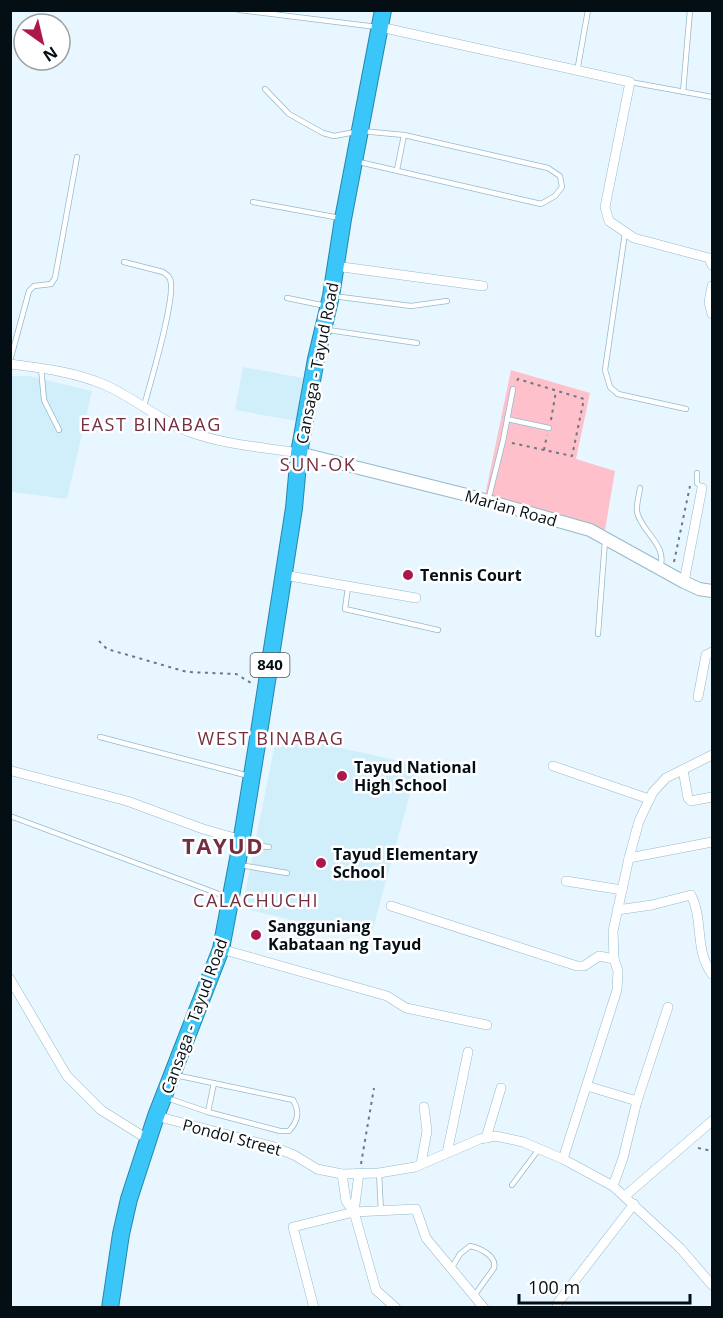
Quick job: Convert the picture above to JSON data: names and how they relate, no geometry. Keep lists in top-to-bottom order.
{
  "streets": {
    "highway": ["Cansaga - Tayud Road", "840"],
    "street": ["Marian Road", "Pondol Street"]
  },
  "crossings": [
    ["Cansaga - Tayud Road", "Marian Road"],
    ["Cansaga - Tayud Road", "Pondol Street"]
  ],
  "districts": [
    "EAST BINABAG",
    "SUN-OK",
    "WEST BINABAG",
    "TAYUD",
    "CALACHUCHI"
  ],
  "places": [
    "Tennis Court",
    "Tayud National High School",
    "Tayud Elementary School",
    "Sangguniang Kabataan ng Tayud"
  ],
  "scale_bar": "100 m",
  "north": "bottom right"
}
